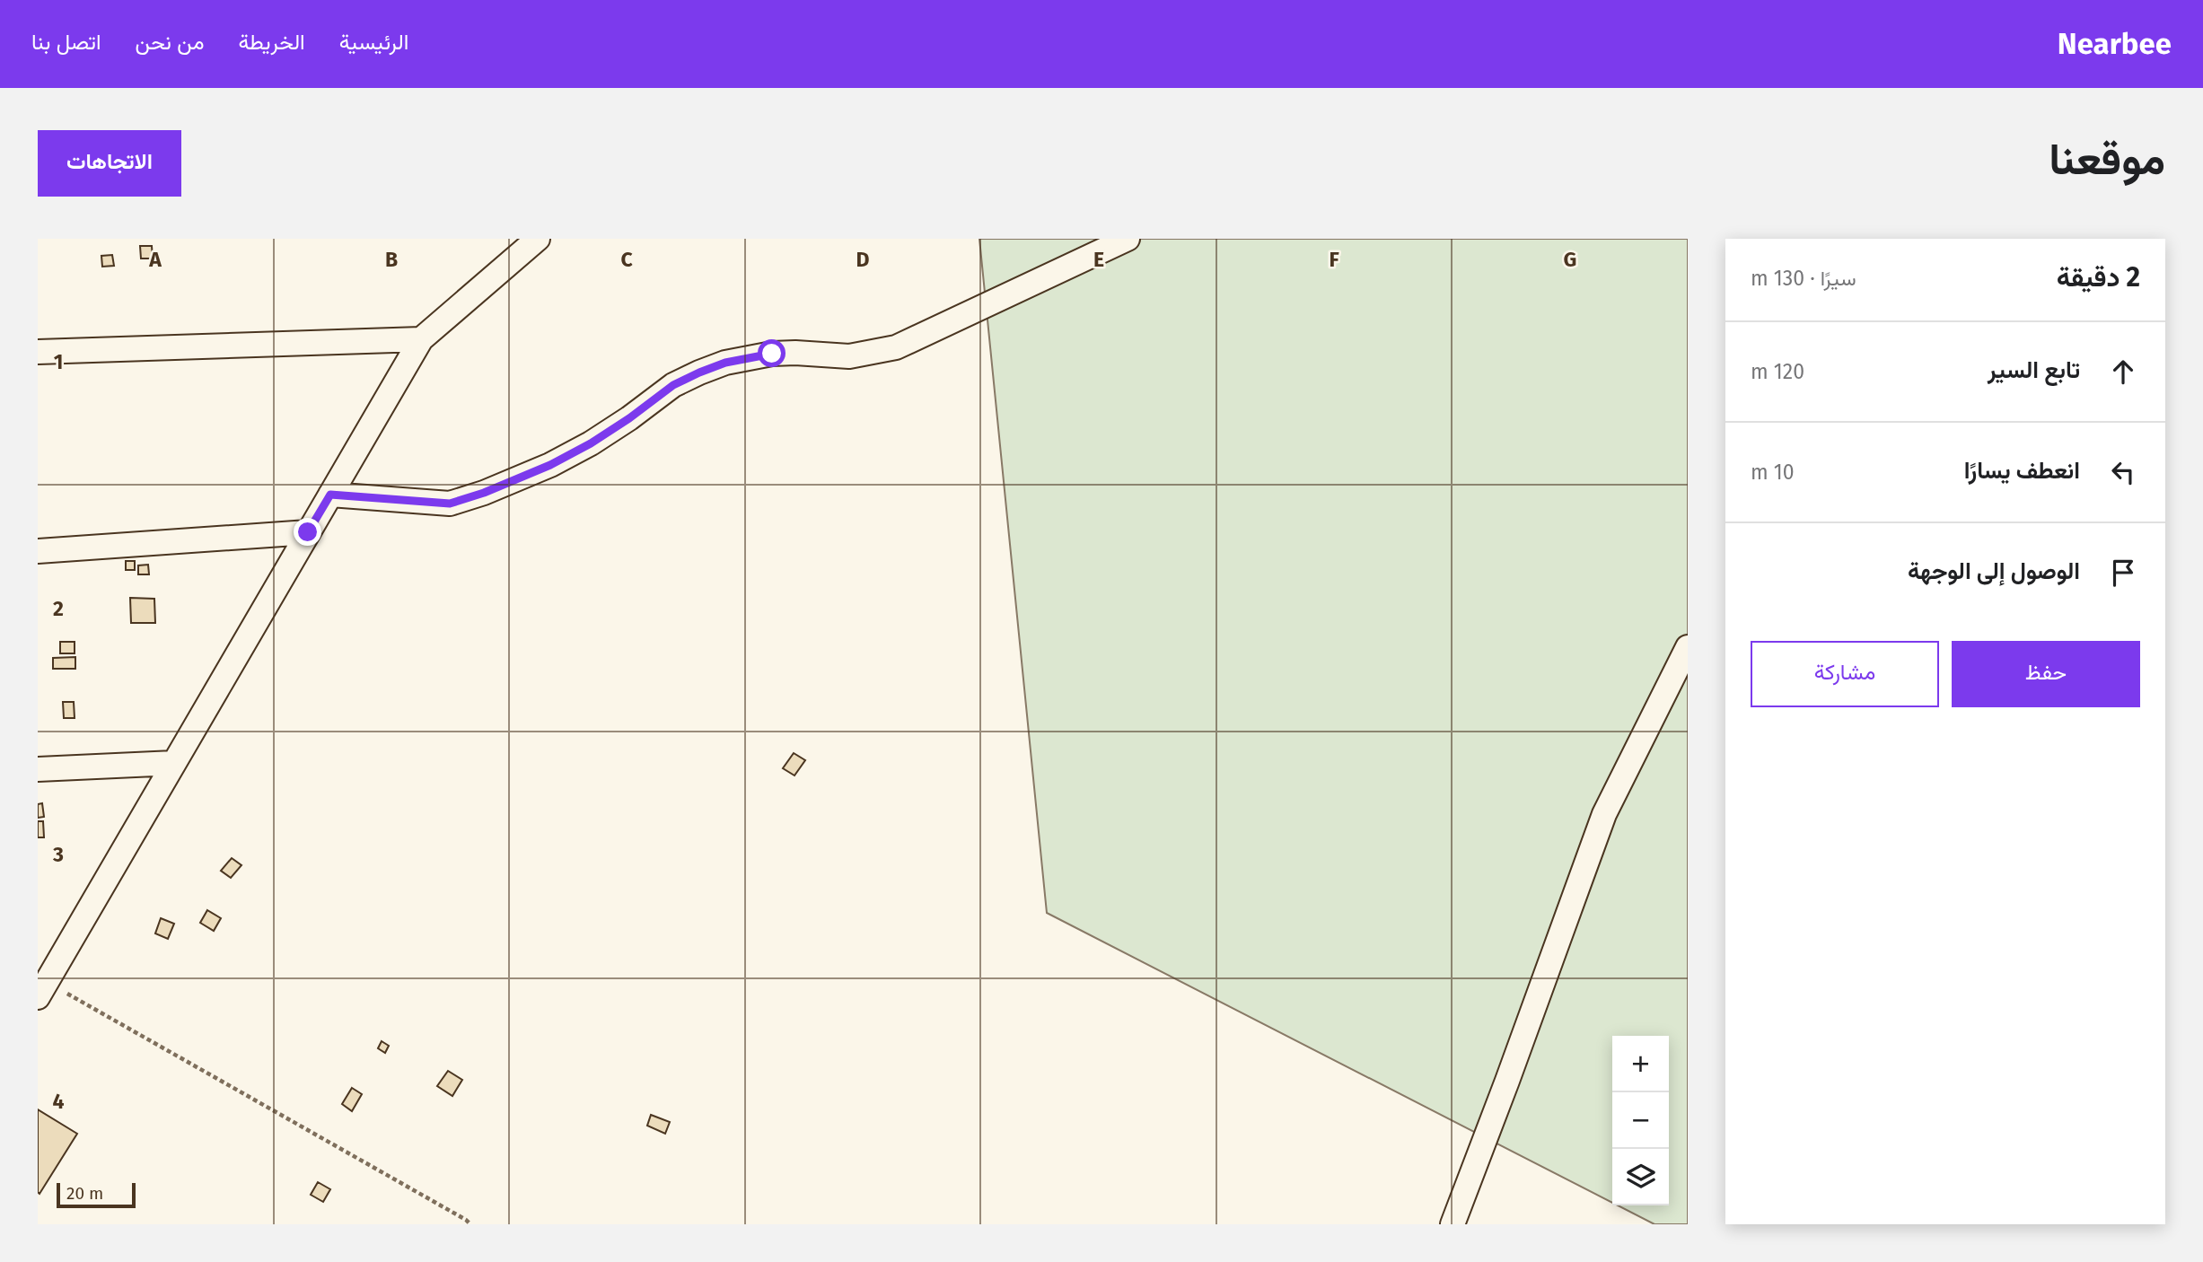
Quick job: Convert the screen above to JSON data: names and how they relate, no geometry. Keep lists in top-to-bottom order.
{
  "scale_bar": "20 m",
  "page": {
    "header": "Nearbee",
    "nav": [
      "الرئيسية",
      "الخريطة",
      "من نحن",
      "اتصل بنا"
    ],
    "title": "موقعنا",
    "buttons": [
      "الاتجاهات",
      ["حفظ", "مشاركة"]
    ],
    "heading": ["2 دقيقة", "سيرًا · 130 m"],
    "list": [
      ["تابع السير", "120 m"],
      ["انعطف يسارًا", "10 m"],
      "الوصول إلى الوجهة"
    ],
    "map_buttons": ["+", "−"],
    "scale": "20 m"
  },
  "grid": {
    "columns": [
      "A",
      "B",
      "C",
      "D",
      "E",
      "F",
      "G"
    ],
    "rows": [
      "1",
      "2",
      "3",
      "4"
    ]
  }
}
